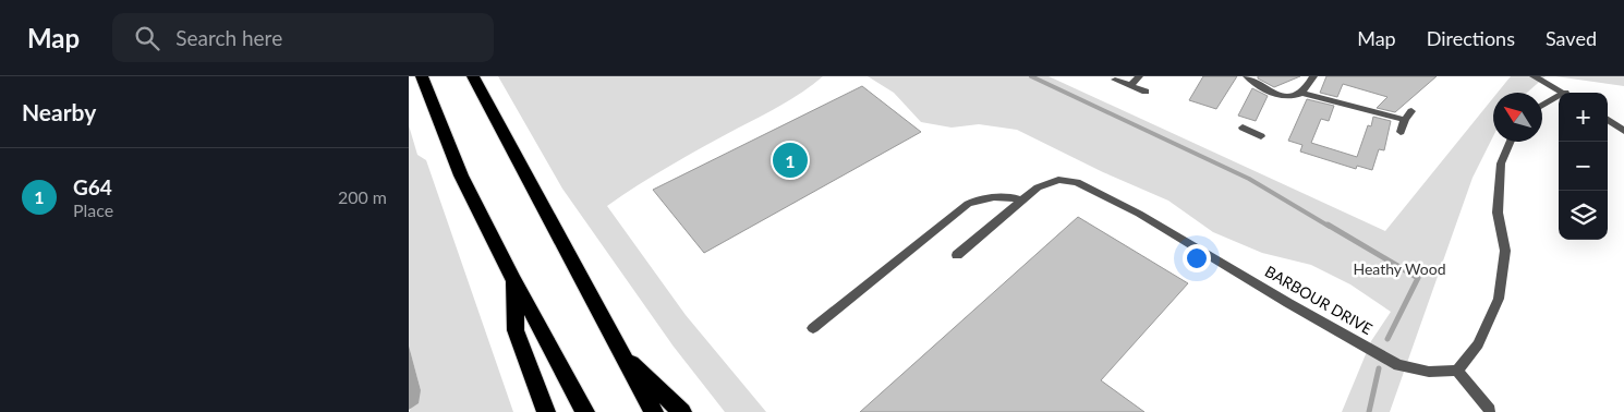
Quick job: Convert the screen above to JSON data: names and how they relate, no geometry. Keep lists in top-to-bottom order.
{
  "streets": {
    "street": ["BARBOUR DRIVE"]
  },
  "parks": ["Heathy Wood"],
  "north": "top left",
  "page": {
    "header": "Map",
    "search": "Search here",
    "nav": ["Map", "Directions", "Saved"],
    "heading": "Nearby",
    "map_buttons": ["+", "−"],
    "pins": "1",
    "list": [
      {
        "mark": "1",
        "name": "G64",
        "note": "Place",
        "value": "200 m"
      }
    ]
  }
}
